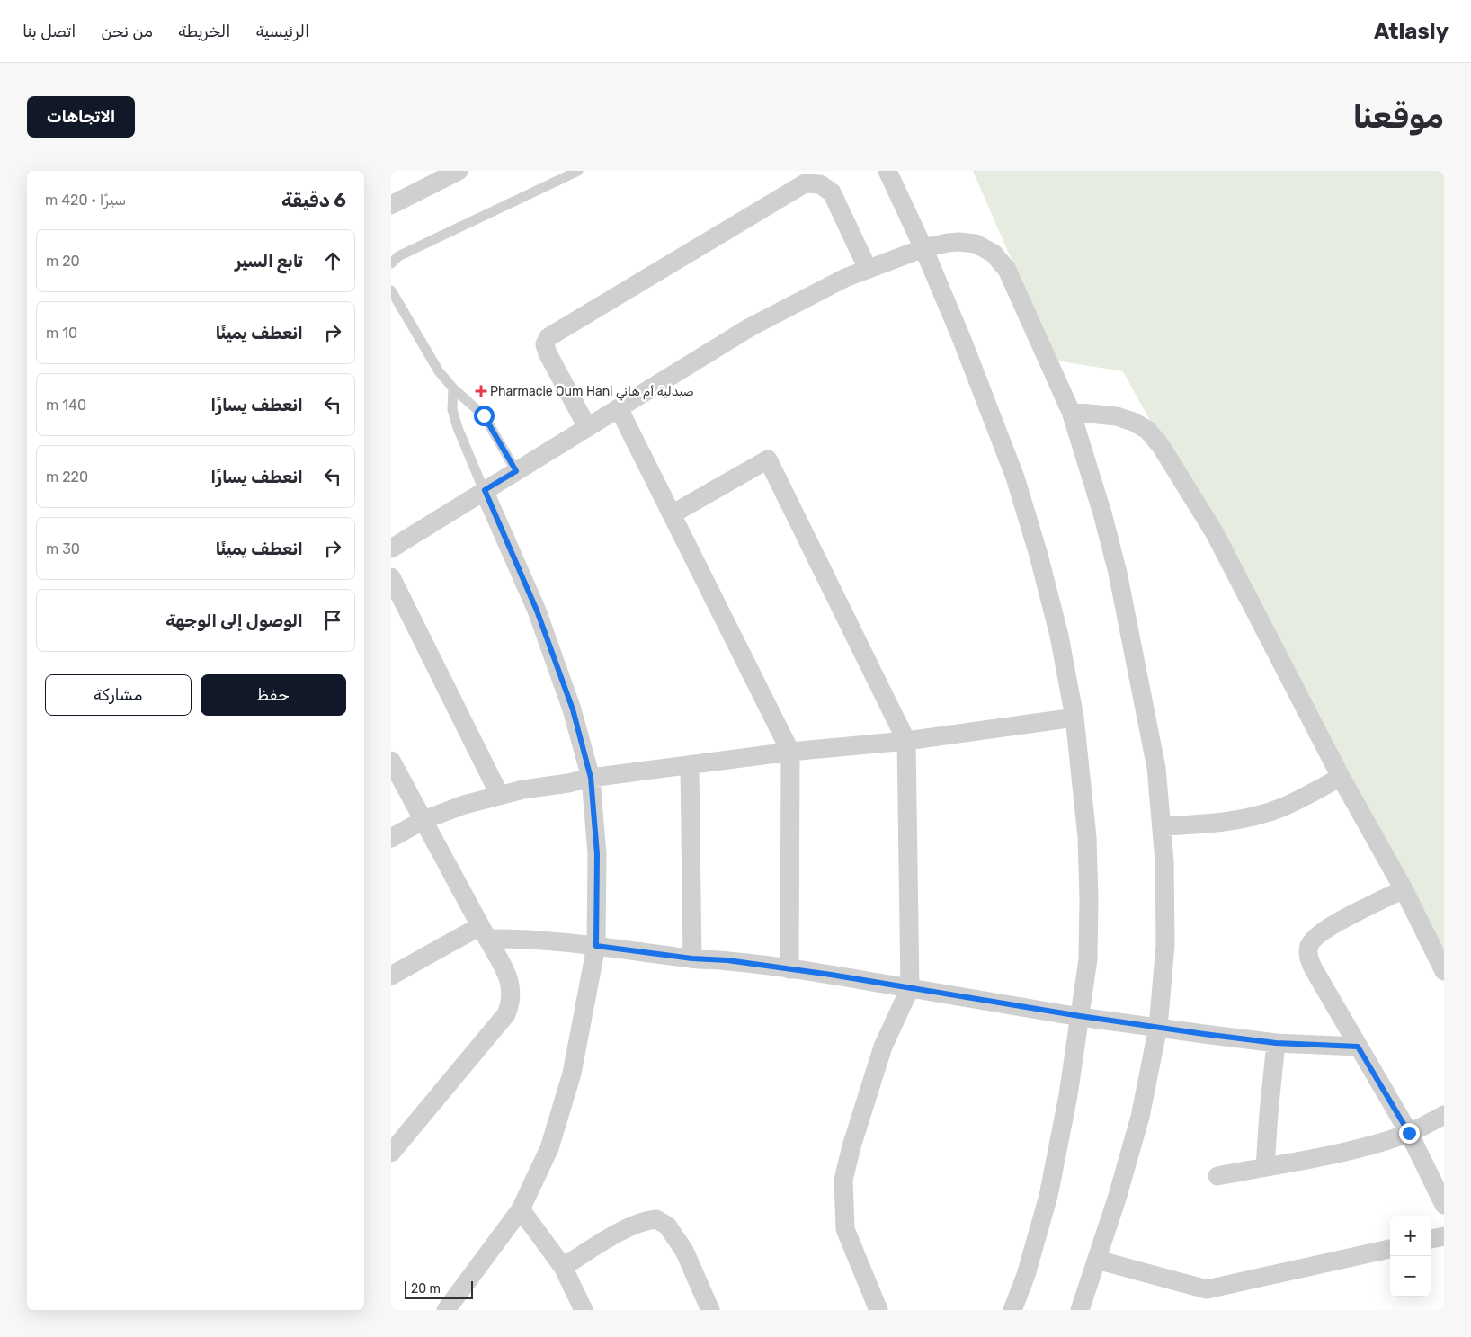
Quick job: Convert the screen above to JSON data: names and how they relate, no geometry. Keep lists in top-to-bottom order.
{
  "places": {
    "health": ["Pharmacie Oum Hani صيدلية أم هاني"]
  },
  "scale_bar": "20 m",
  "page": {
    "header": "Atlasly",
    "nav": [
      "الرئيسية",
      "الخريطة",
      "من نحن",
      "اتصل بنا"
    ],
    "buttons": [
      "الاتجاهات",
      ["حفظ", "مشاركة"]
    ],
    "title": "موقعنا",
    "heading": ["6 دقيقة", "سيرًا · 420 m"],
    "list": [
      ["تابع السير", "20 m"],
      ["انعطف يمينًا", "10 m"],
      ["انعطف يسارًا", "140 m"],
      ["انعطف يسارًا", "220 m"],
      ["انعطف يمينًا", "30 m"],
      "الوصول إلى الوجهة"
    ],
    "map_buttons": ["+", "−"],
    "scale": "20 m"
  }
}
